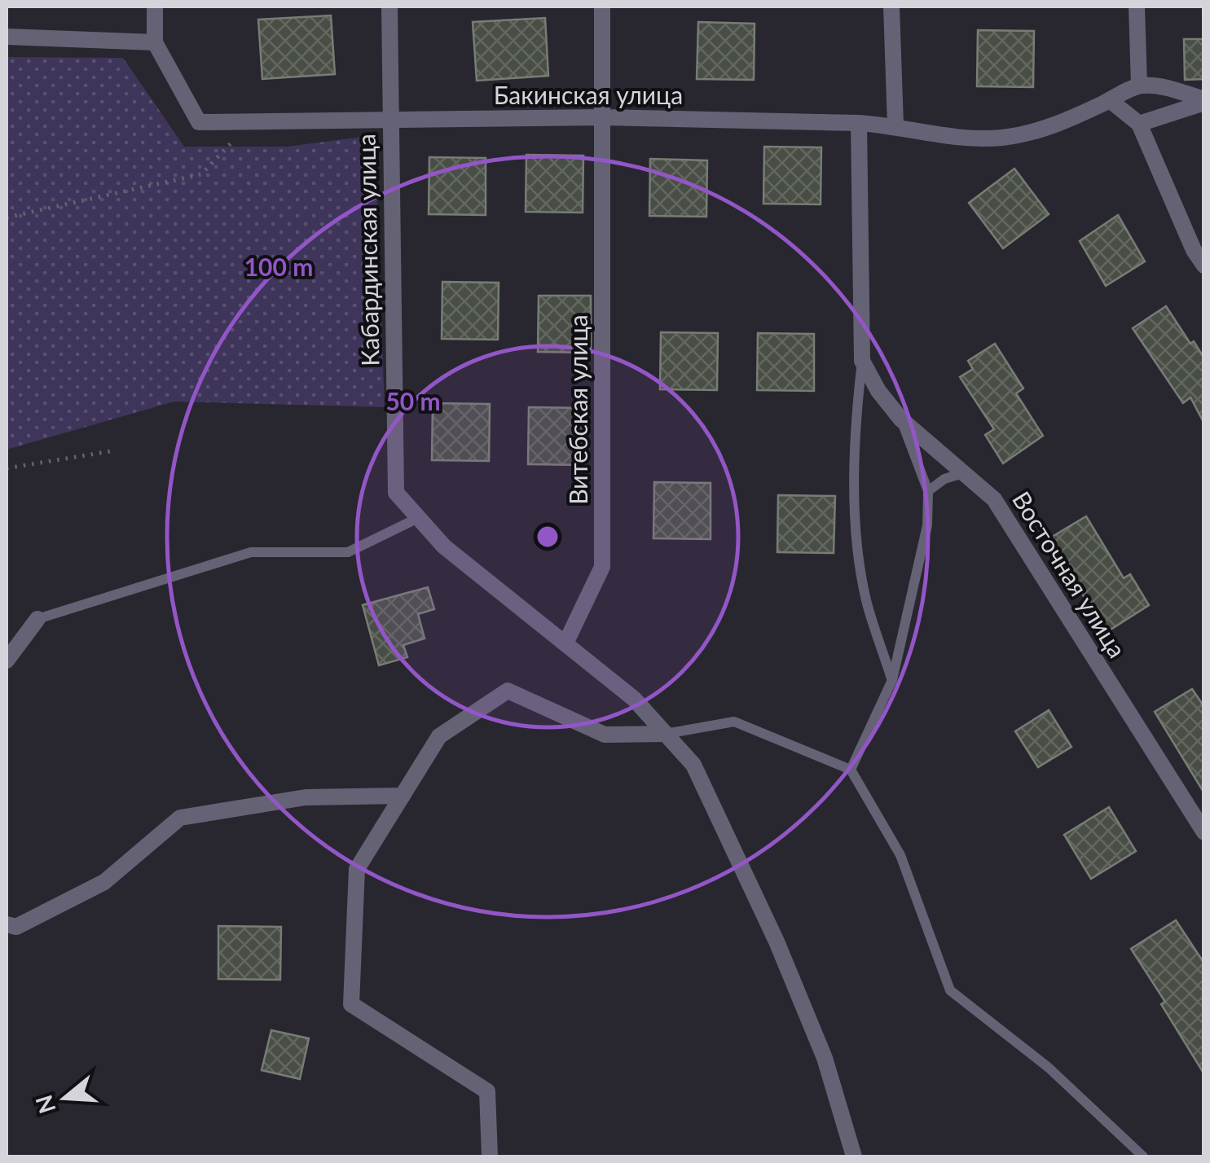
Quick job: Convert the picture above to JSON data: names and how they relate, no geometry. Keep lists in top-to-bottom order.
{
  "streets": {
    "street": [
      "Бакинская улица",
      "Кабардинская улица",
      "Витебская улица",
      "Восточная улица"
    ]
  },
  "crossings": [
    ["Бакинская улица", "Кабардинская улица"],
    ["Бакинская улица", "Витебская улица"],
    ["Бакинская улица", "Восточная улица"]
  ],
  "north": "left",
  "rings": ["100 m", "50 m"]
}
